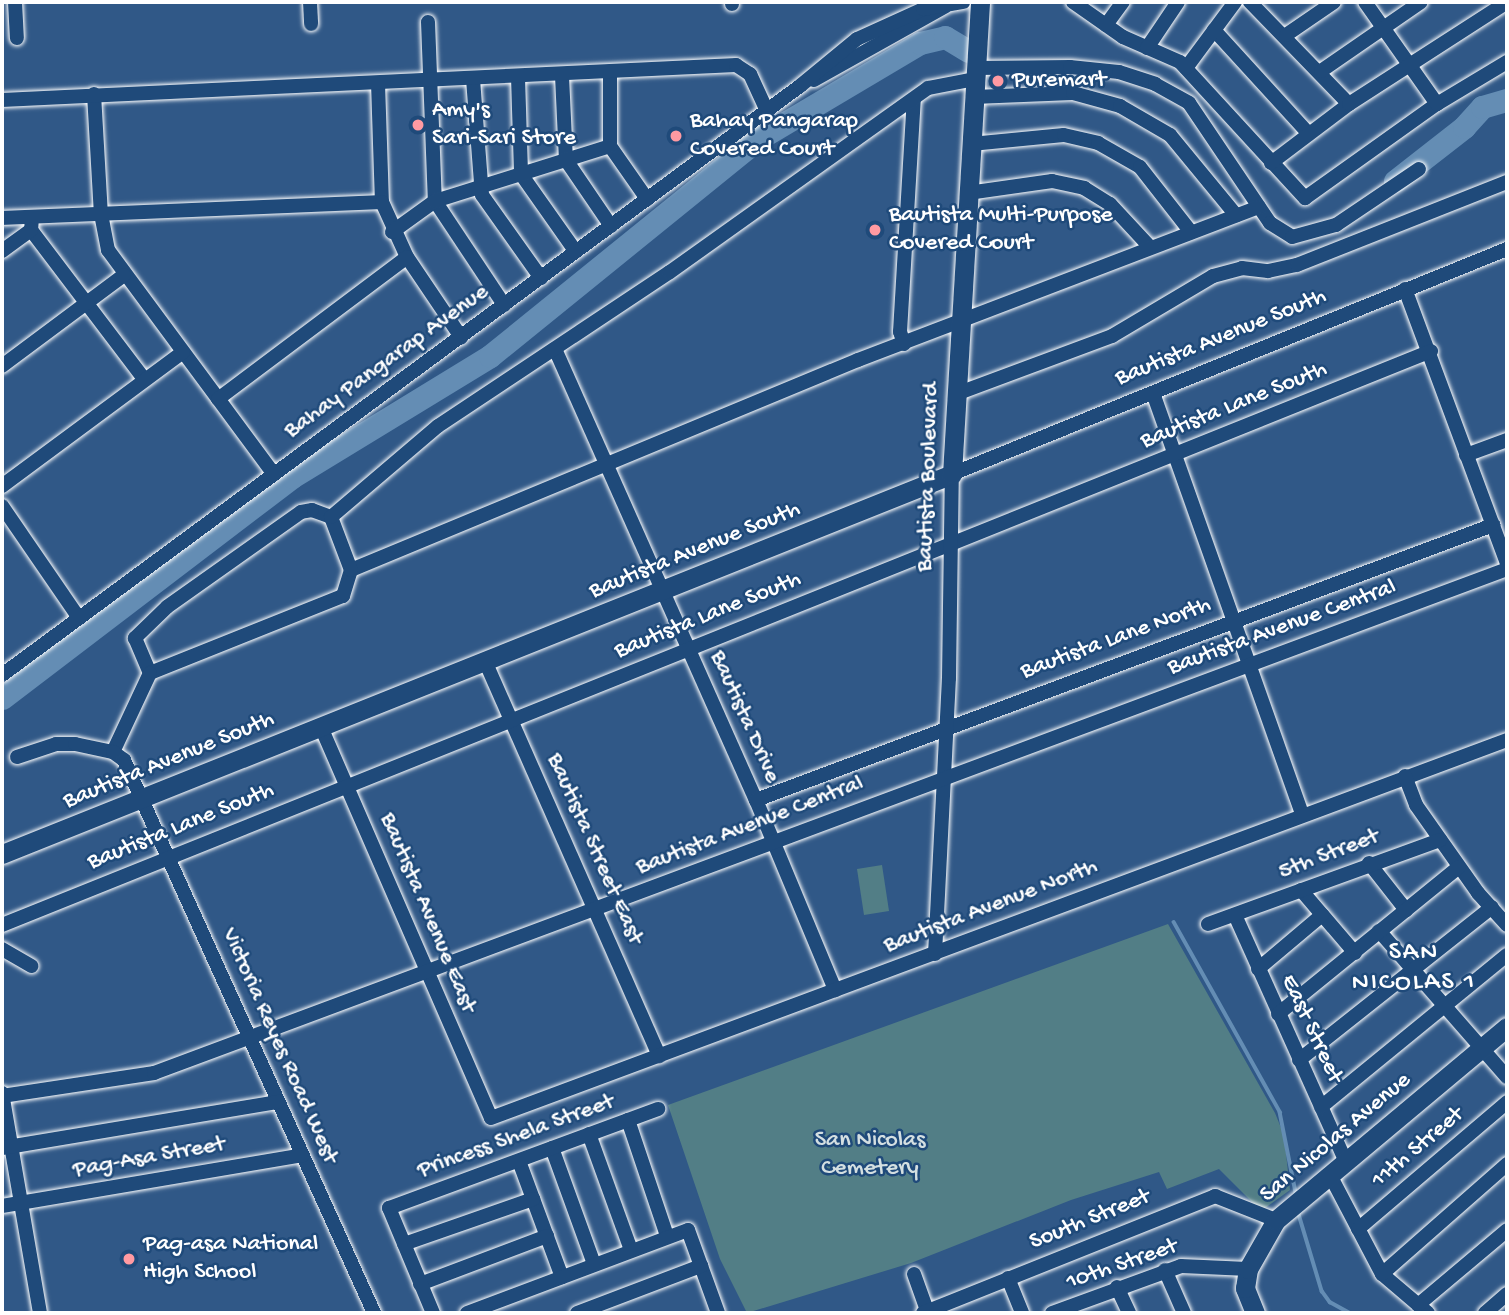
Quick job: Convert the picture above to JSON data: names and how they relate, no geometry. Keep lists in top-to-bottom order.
{
  "streets": {
    "street": [
      "Bautista Avenue South",
      "Bahay Pangarap Avenue",
      "Bautista Lane South",
      "Bautista Boulevard",
      "Bautista Avenue Central",
      "Bautista Lane North",
      "Bautista Drive",
      "Bautista Street East",
      "5th Street",
      "Bautista Avenue North",
      "Bautista Avenue East",
      "East Street",
      "Victoria Reyes Road West",
      "Princess Shela Street",
      "San Nicolas Avenue",
      "11th Street",
      "Pag-Asa Street",
      "South Street",
      "10th Street"
    ]
  },
  "crossings": [
    ["Bautista Avenue South", "Bautista Boulevard"],
    ["Bautista Avenue South", "Bautista Drive"],
    ["Bautista Avenue South", "Bautista Street East"],
    ["Bautista Avenue South", "Bautista Avenue East"],
    ["Bautista Avenue South", "Victoria Reyes Road West"],
    ["Bautista Lane South", "Bautista Boulevard"],
    ["Bautista Lane South", "Bautista Drive"],
    ["Bautista Lane South", "Bautista Street East"],
    ["Bautista Lane South", "Bautista Avenue East"],
    ["Bautista Lane South", "Victoria Reyes Road West"],
    ["Bautista Boulevard", "Bautista Avenue Central"],
    ["Bautista Boulevard", "Bautista Lane North"],
    ["Bautista Boulevard", "Bautista Avenue North"],
    ["Bautista Avenue Central", "Bautista Drive"],
    ["Bautista Avenue Central", "Bautista Street East"],
    ["Bautista Avenue Central", "Bautista Avenue East"],
    ["Bautista Avenue Central", "Victoria Reyes Road West"],
    ["Bautista Lane North", "Bautista Drive"],
    ["Bautista Drive", "Bautista Avenue North"],
    ["Bautista Street East", "Bautista Avenue North"],
    ["5th Street", "East Street"],
    ["Bautista Avenue North", "Bautista Avenue East"],
    ["East Street", "San Nicolas Avenue"],
    ["Victoria Reyes Road West", "Pag-Asa Street"],
    ["San Nicolas Avenue", "South Street"],
    ["San Nicolas Avenue", "10th Street"]
  ],
  "districts": ["SAN NICOLAS 1"],
  "parks": ["San Nicolas Cemetery"],
  "places": [
    "Puremart",
    "Amy's Sari-Sari Store",
    "Bahay Pangarap Covered Court",
    "Bautista Multi-Purpose Covered Court",
    "Pag-asa National High School"
  ]
}
